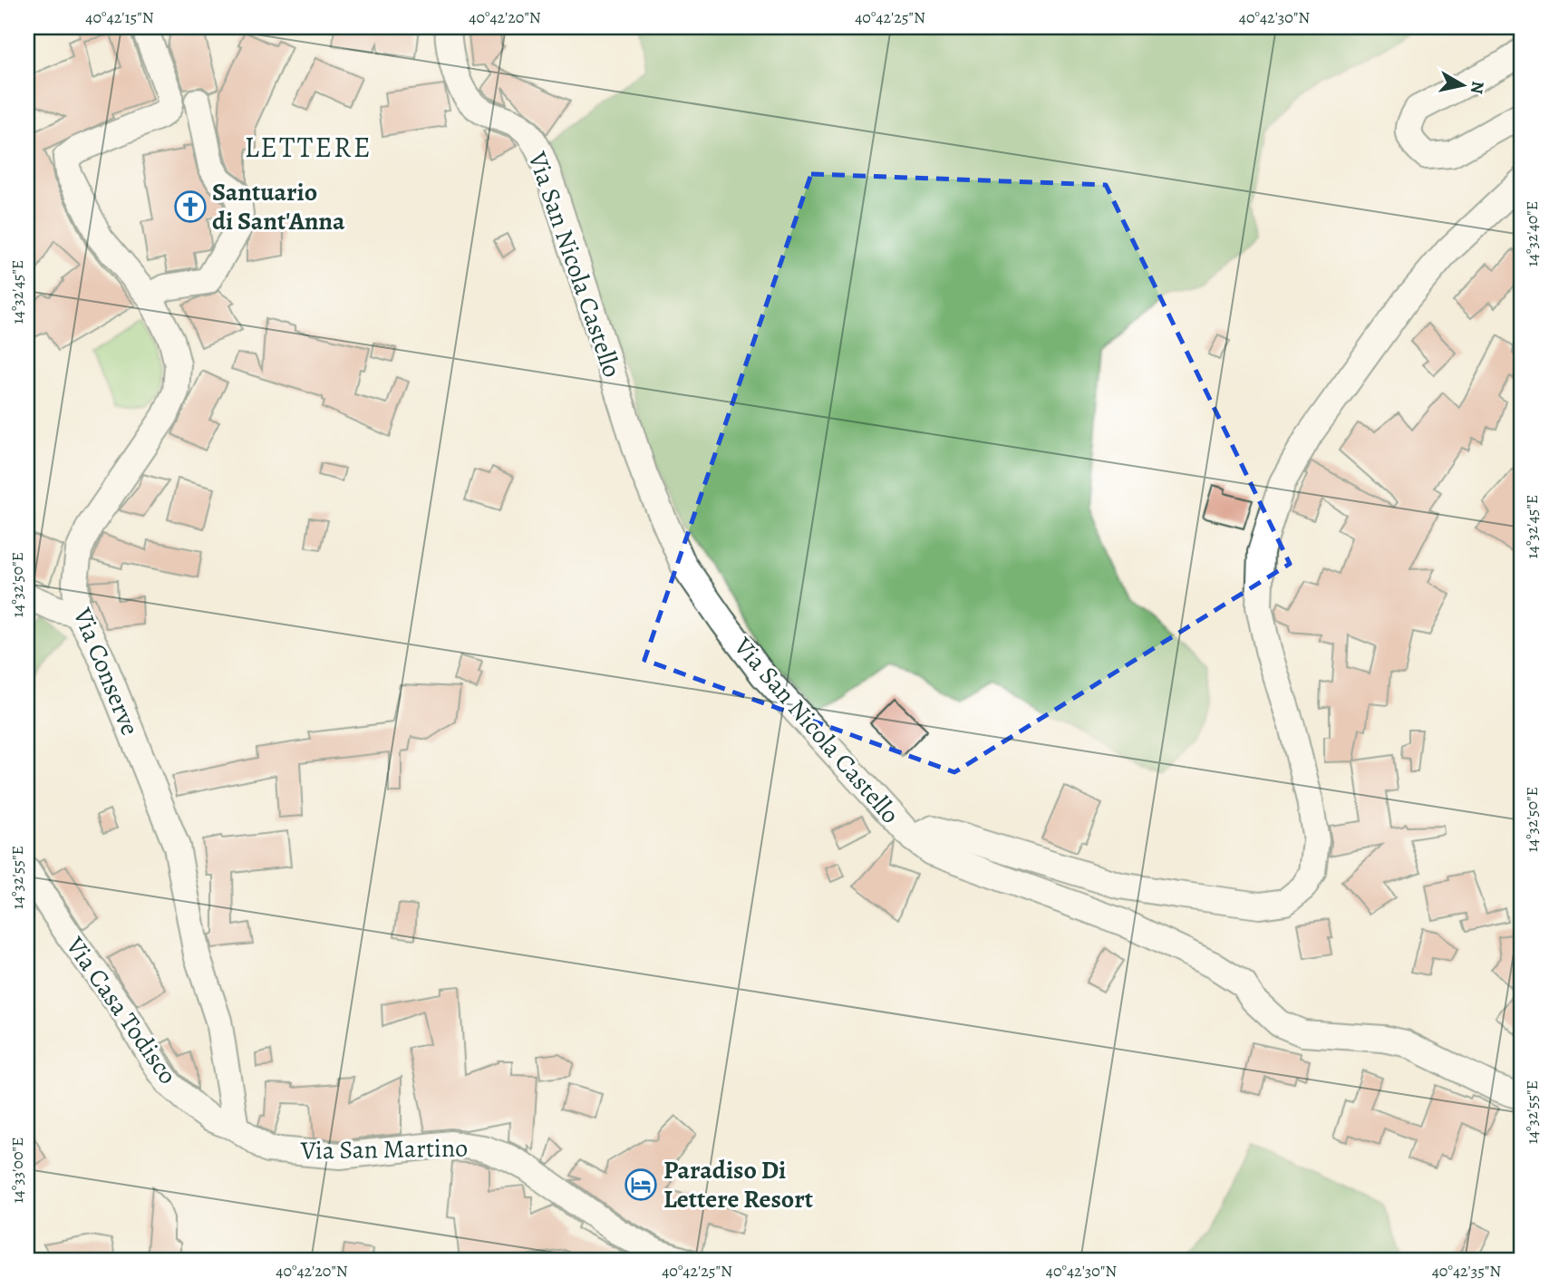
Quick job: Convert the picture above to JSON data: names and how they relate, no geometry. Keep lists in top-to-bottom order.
{
  "streets": {
    "street": [
      "Via San Nicola Castello",
      "Via Conserve",
      "Via Casa Todisco",
      "Via San Martino"
    ]
  },
  "crossings": [
    ["Via Conserve", "Via Casa Todisco"],
    ["Via Conserve", "Via San Martino"],
    ["Via Casa Todisco", "Via San Martino"]
  ],
  "districts": ["LETTERE"],
  "places": {
    "church": ["Santuario di Sant'Anna"],
    "hotel": ["Paradiso Di Lettere Resort"]
  },
  "north": "right",
  "coordinates": [
    "40°42'15\"N",
    "40°42'20\"N",
    "40°42'25\"N",
    "40°42'30\"N",
    "14°32'40\"E",
    "14°32'45\"E",
    "14°32'50\"E",
    "14°32'55\"E",
    "14°33'00\"E",
    "40°42'35\"N"
  ]
}
